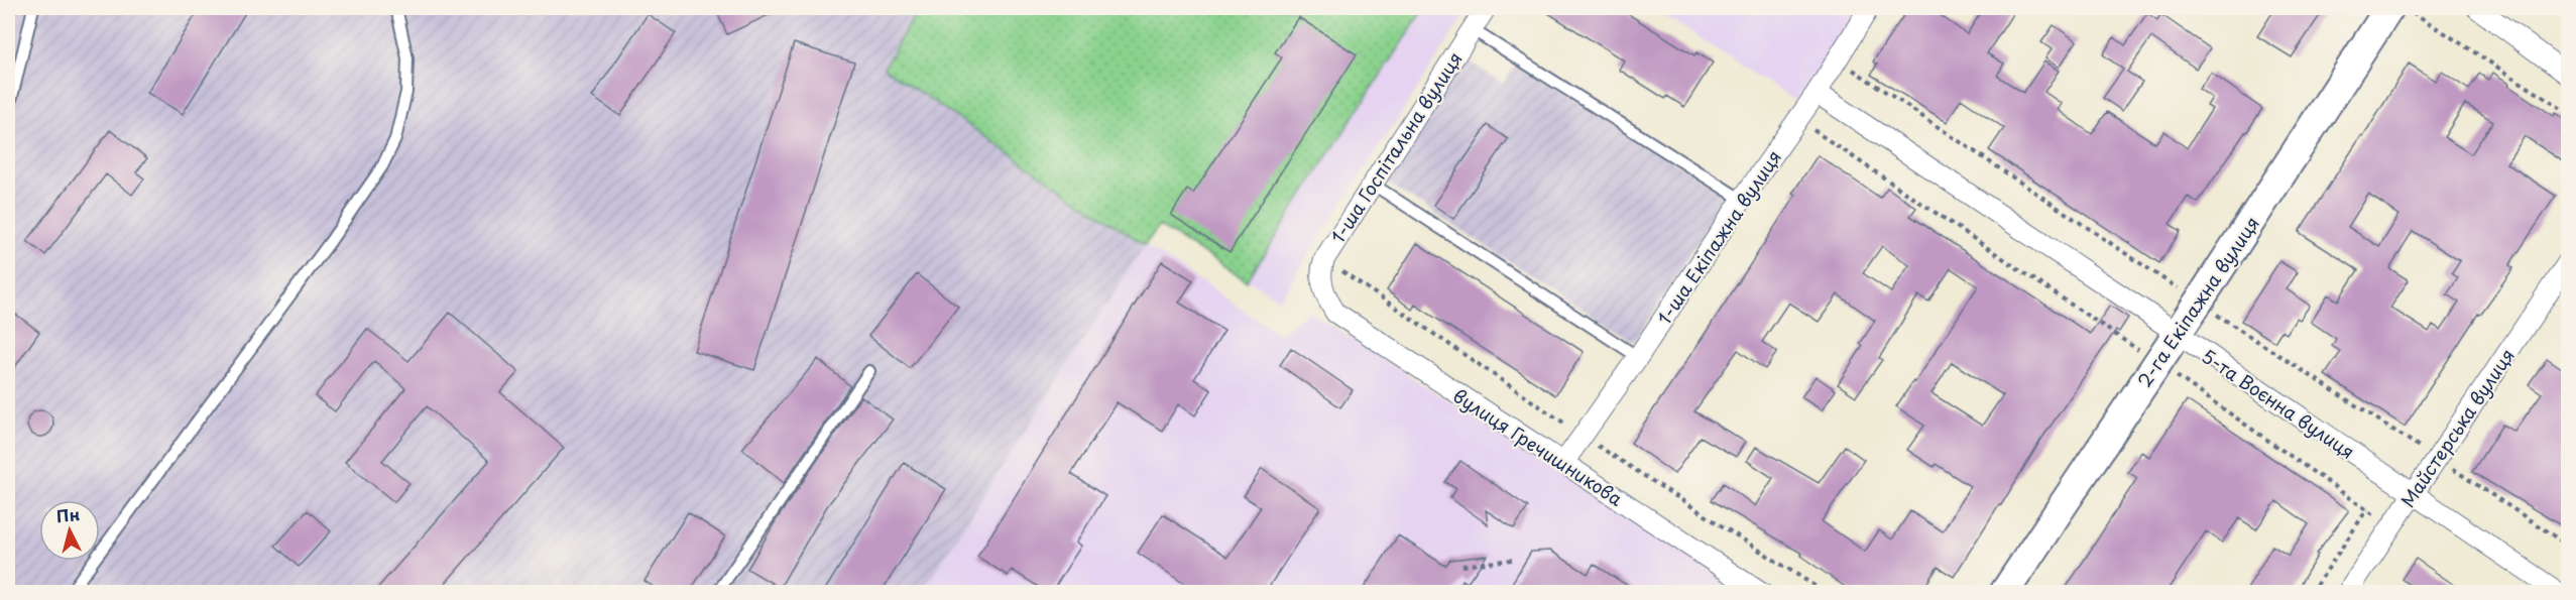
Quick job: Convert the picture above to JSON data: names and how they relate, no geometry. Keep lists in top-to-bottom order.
{
  "streets": {
    "street": [
      "1-ша Госпітальна вулиця",
      "1-ша Екіпажна вулиця",
      "2-га Екіпажна вулиця",
      "5-та Воєнна вулиця",
      "Майстерська вулиця",
      "вулиця Гречишникова"
    ]
  },
  "crossings": [
    ["1-ша Госпітальна вулиця", "вулиця Гречишникова"],
    ["1-ша Екіпажна вулиця", "5-та Воєнна вулиця"],
    ["1-ша Екіпажна вулиця", "вулиця Гречишникова"],
    ["2-га Екіпажна вулиця", "5-та Воєнна вулиця"],
    ["5-та Воєнна вулиця", "Майстерська вулиця"]
  ],
  "north": "top"
}
